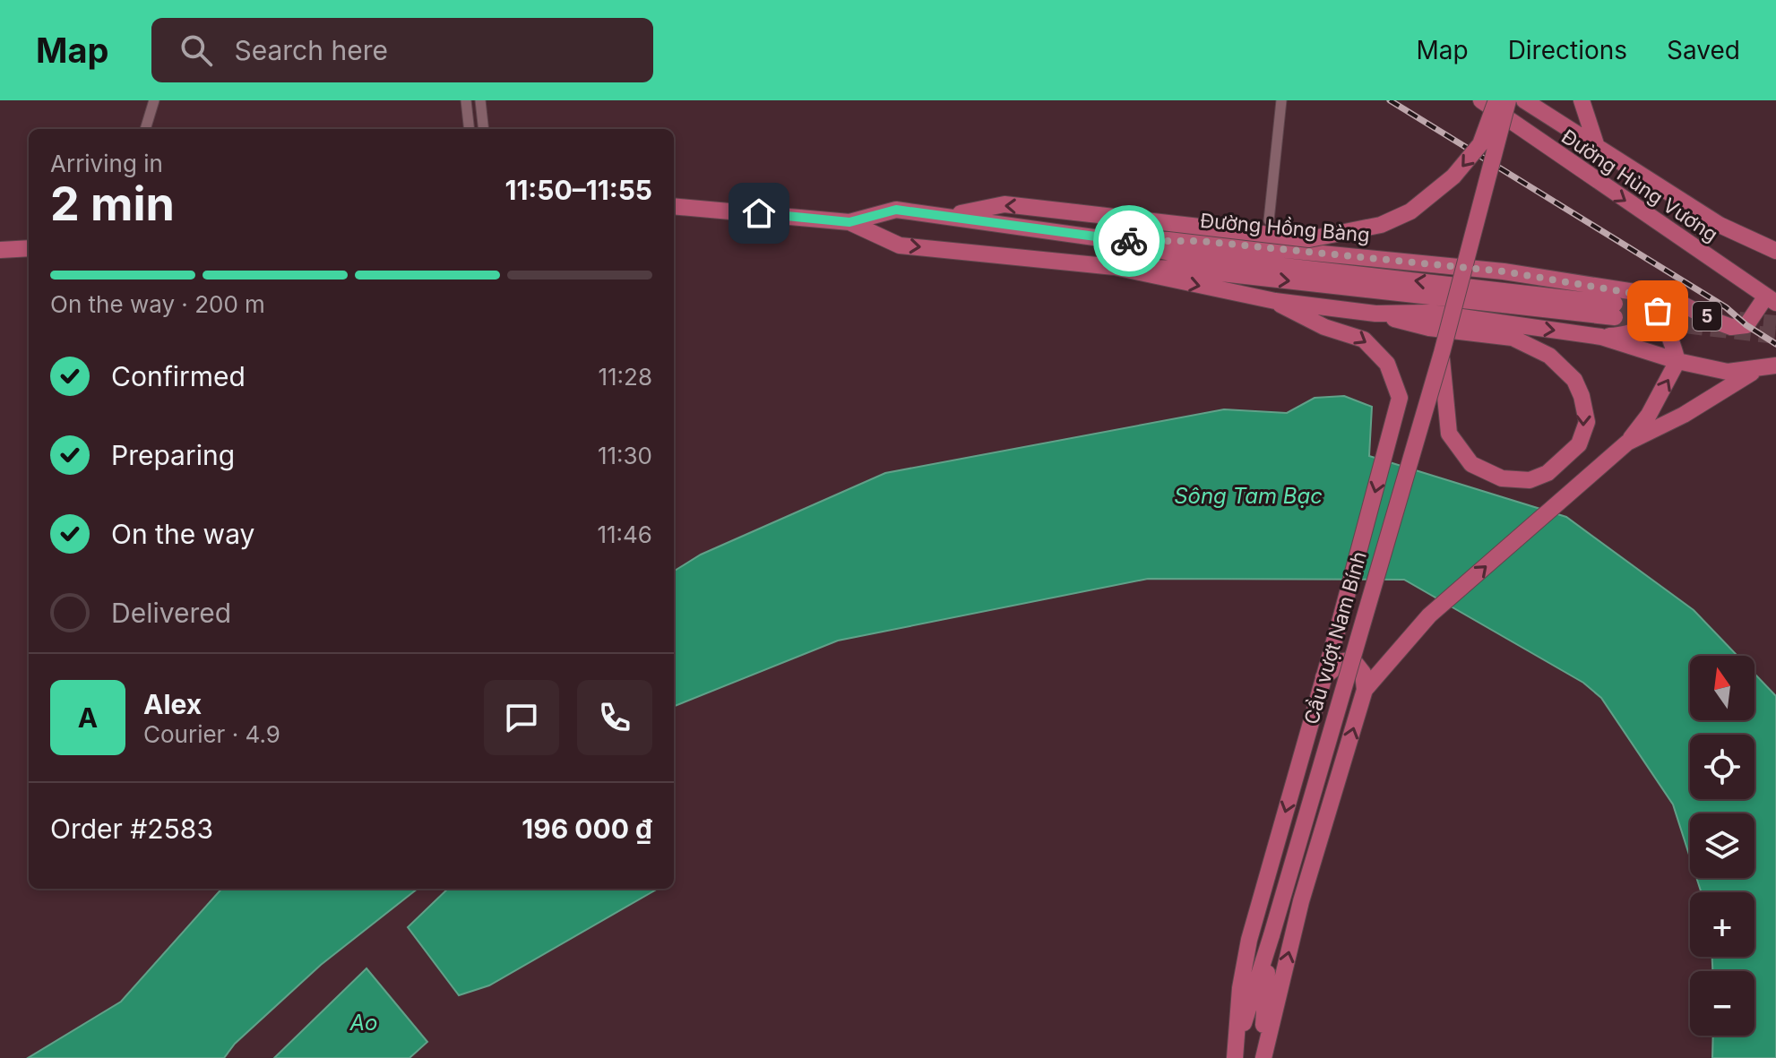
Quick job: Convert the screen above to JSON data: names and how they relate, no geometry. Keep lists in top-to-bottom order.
{
  "streets": {
    "main road": [
      "Đường Hùng Vương",
      "Đường Hồng Bàng",
      "5",
      "Cầu vượt Nam Bính"
    ]
  },
  "crossings": [
    ["Đường Hùng Vương", "5"],
    ["Đường Hồng Bàng", "5"],
    ["Đường Hồng Bàng", "Cầu vượt Nam Bính"]
  ],
  "water": ["Sông Tam Bạc", "Ao"],
  "north": "top",
  "page": {
    "header": "Map",
    "search": "Search here",
    "nav": ["Map", "Directions", "Saved"],
    "heading": ["2 min", "Arriving in", "11:50–11:55"],
    "panel": [
      "Alex",
      "Courier · 4.9",
      "Order #2583",
      "196 000 ₫"
    ],
    "bar": "On the way · 200 m",
    "list": [
      ["Confirmed", "11:28"],
      ["Preparing", "11:30"],
      ["On the way", "11:46"],
      "Delivered"
    ],
    "map_buttons": ["+", "−"],
    "round": "A"
  }
}
